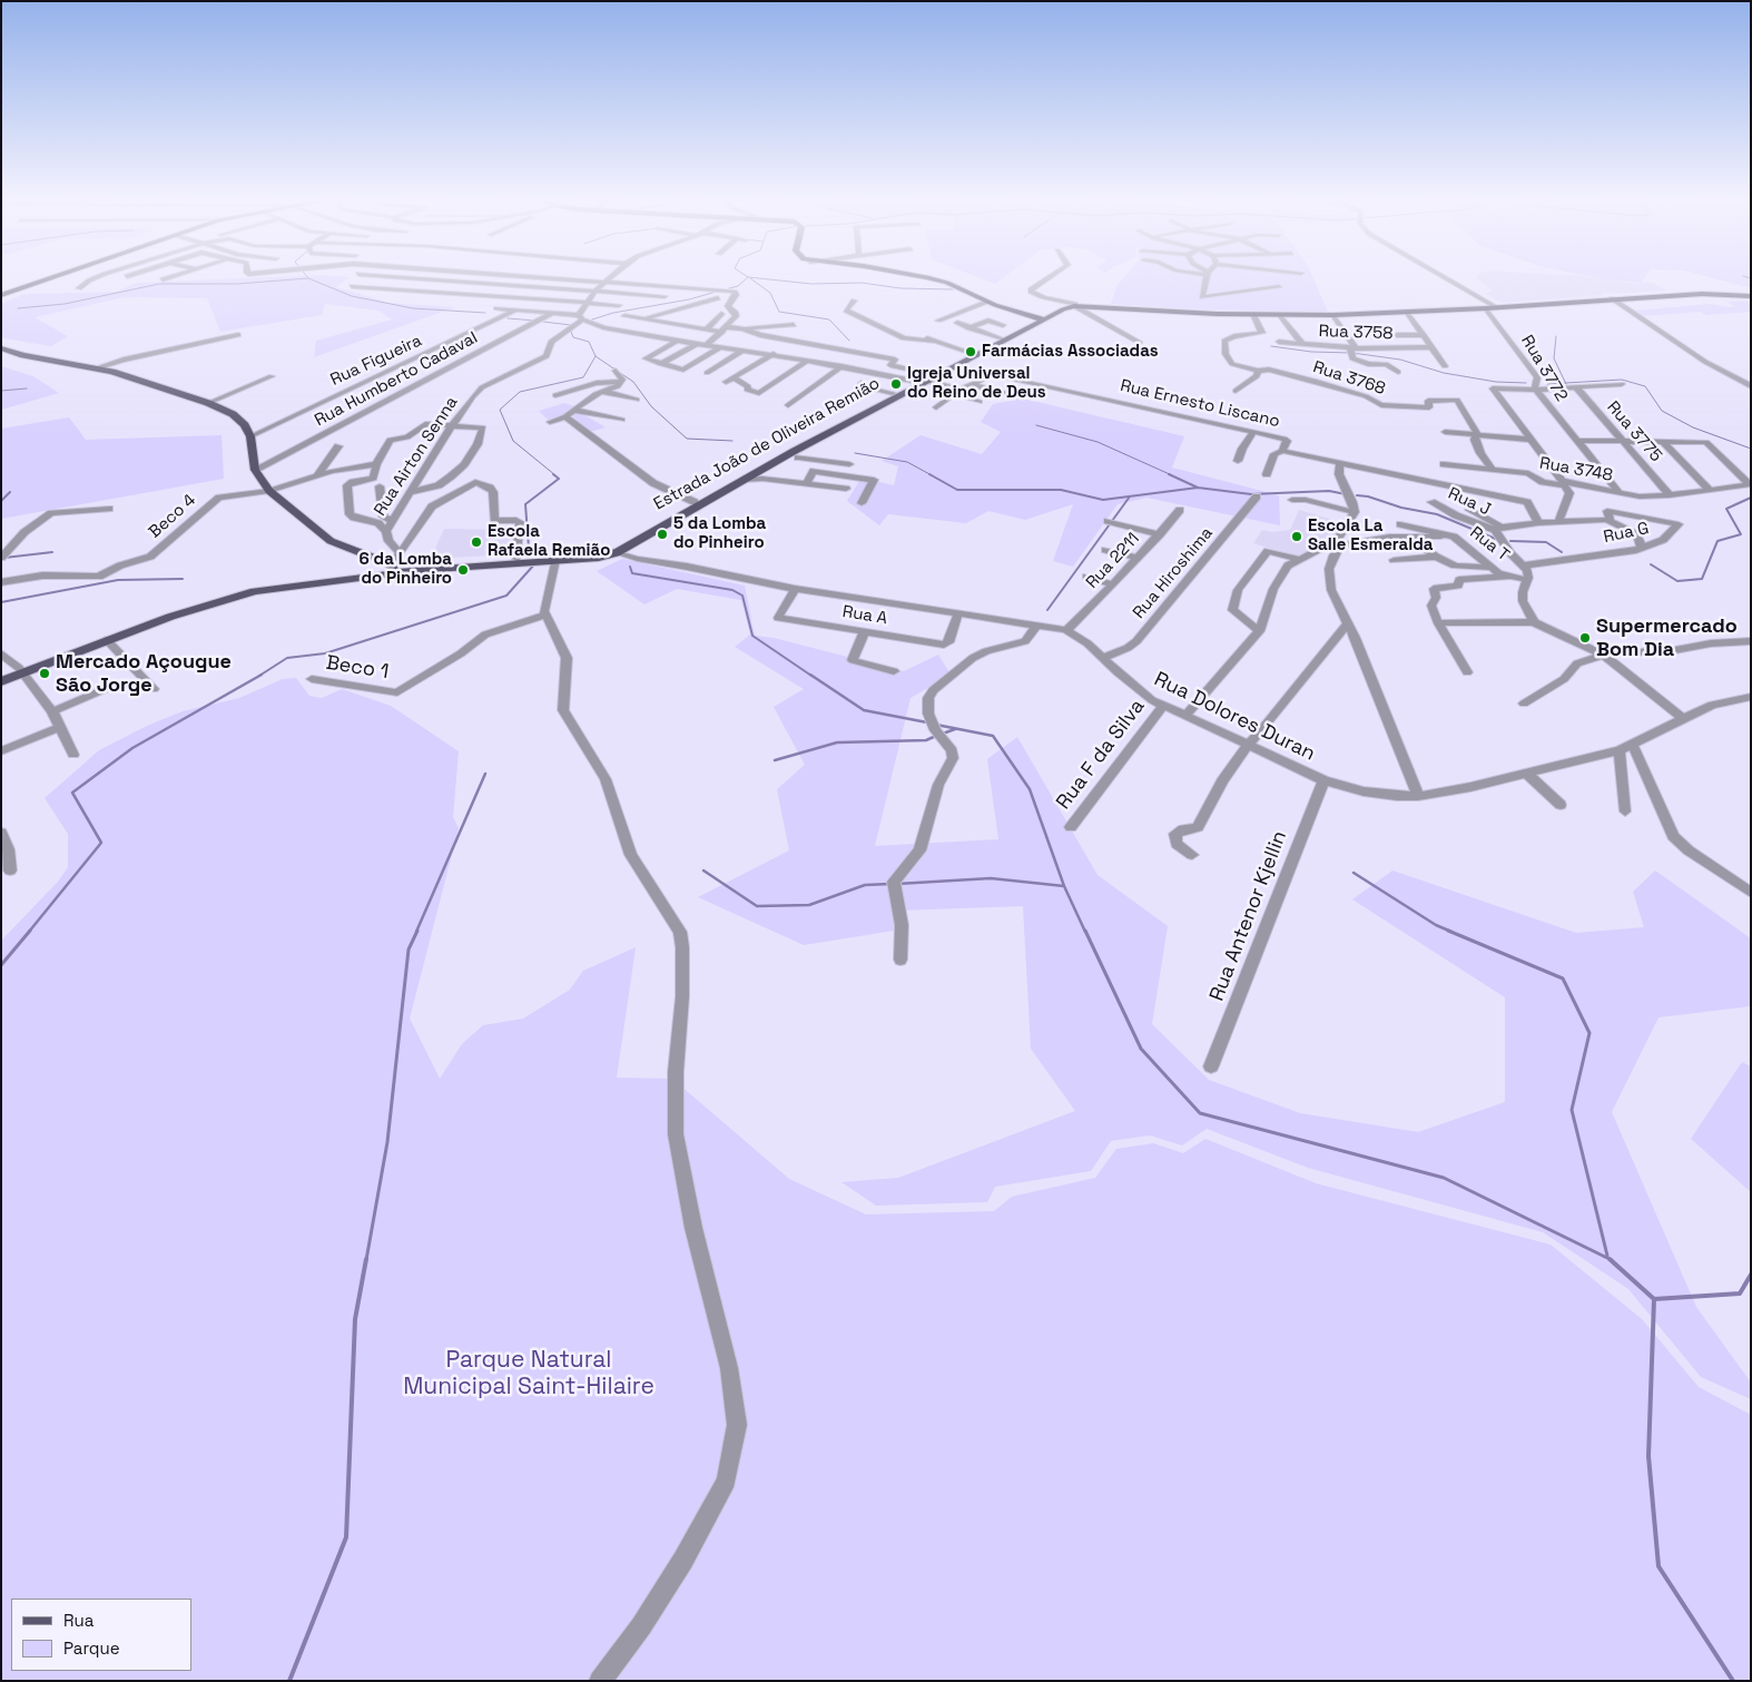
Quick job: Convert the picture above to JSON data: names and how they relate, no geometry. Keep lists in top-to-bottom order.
{
  "streets": {
    "main road": ["Estrada João de Oliveira Remião"],
    "street": [
      "Rua 3758",
      "Rua Figueira",
      "Rua 3772",
      "Rua 3768",
      "Rua Humberto Cadaval",
      "Rua Ernesto Liscano",
      "Rua 3775",
      "Rua Airton Senna",
      "Rua 3748",
      "Rua J",
      "Beco 4",
      "Rua G",
      "Rua T",
      "Rua 2211",
      "Rua Hiroshima",
      "Rua A",
      "Beco 1",
      "Rua Dolores Duran",
      "Rua F da Silva",
      "Rua Antenor Kjellin"
    ]
  },
  "crossings": [
    ["Rua 3772", "Estrada João de Oliveira Remião"],
    ["Rua 3772", "Rua 3748"],
    ["Rua Ernesto Liscano", "Estrada João de Oliveira Remião"],
    ["Rua 3775", "Rua 3748"],
    ["Estrada João de Oliveira Remião", "Rua Dolores Duran"],
    ["Rua 2211", "Rua Dolores Duran"],
    ["Rua Hiroshima", "Rua Dolores Duran"],
    ["Rua A", "Rua Dolores Duran"],
    ["Rua Dolores Duran", "Rua F da Silva"],
    ["Rua Dolores Duran", "Rua Antenor Kjellin"]
  ],
  "parks": ["Parque Natural Municipal Saint-Hilaire"],
  "places": [
    "Farmácias Associadas",
    "Igreja Universal do Reino de Deus",
    "5 da Lomba do Pinheiro",
    "Escola La Salle Esmeralda",
    "Escola Rafaela Remião",
    "6 da Lomba do Pinheiro",
    "Supermercado Bom Dia",
    "Mercado Açougue São Jorge"
  ],
  "legend": ["Rua", "Parque"]
}
